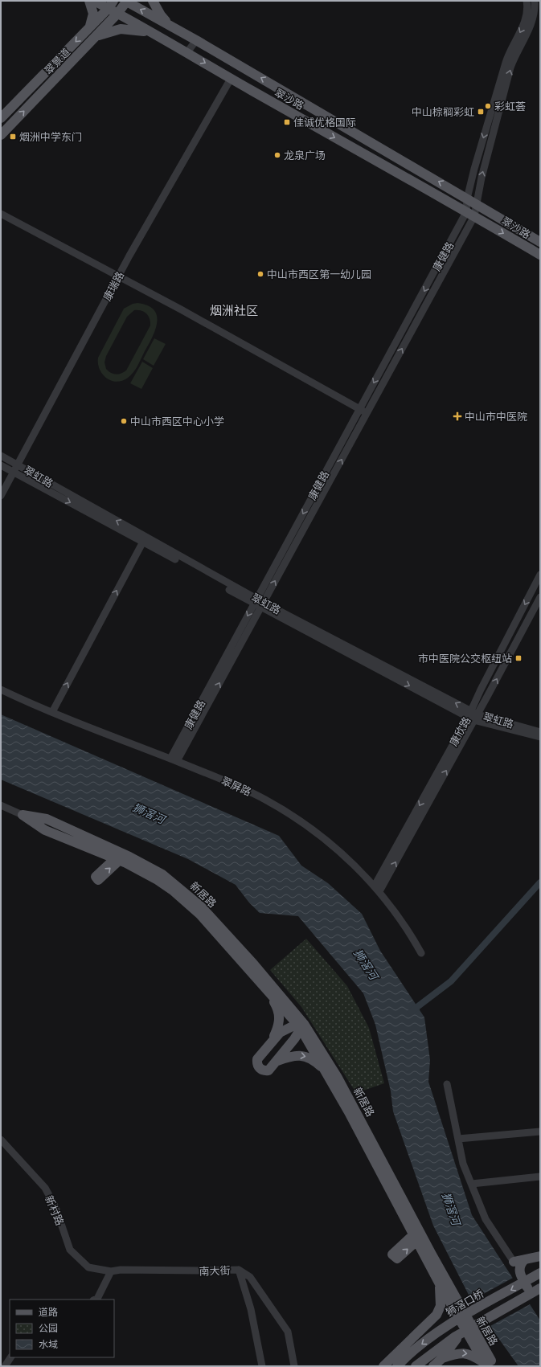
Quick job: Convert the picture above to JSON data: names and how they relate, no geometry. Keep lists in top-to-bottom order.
{
  "streets": {
    "main road": [
      "翠景道",
      "翠沙路",
      "新居路",
      "狮滘口桥"
    ],
    "street": [
      "康健路",
      "康瑞路",
      "翠虹路",
      "康欣路",
      "翠屏路",
      "新村路",
      "南大街"
    ]
  },
  "crossings": [
    ["翠景道", "翠沙路"],
    ["翠沙路", "康健路"],
    ["翠沙路", "康瑞路"],
    ["康健路", "翠虹路"],
    ["康健路", "翠屏路"],
    ["康瑞路", "翠虹路"],
    ["翠虹路", "康欣路"],
    ["康欣路", "翠屏路"],
    ["新村路", "南大街"]
  ],
  "districts": ["烟洲社区"],
  "water": ["狮滘河"],
  "places": {
    "other": [
      "彩虹荟",
      "龙泉广场",
      "中山市西区第一幼儿园",
      "中山市西区中心小学"
    ],
    "transit": [
      "中山棕榈彩虹",
      "佳诚优格国际",
      "烟洲中学东门",
      "市中医院公交枢纽站"
    ],
    "health": ["中山市中医院"]
  },
  "legend": ["道路", "公园", "水域"]
}
